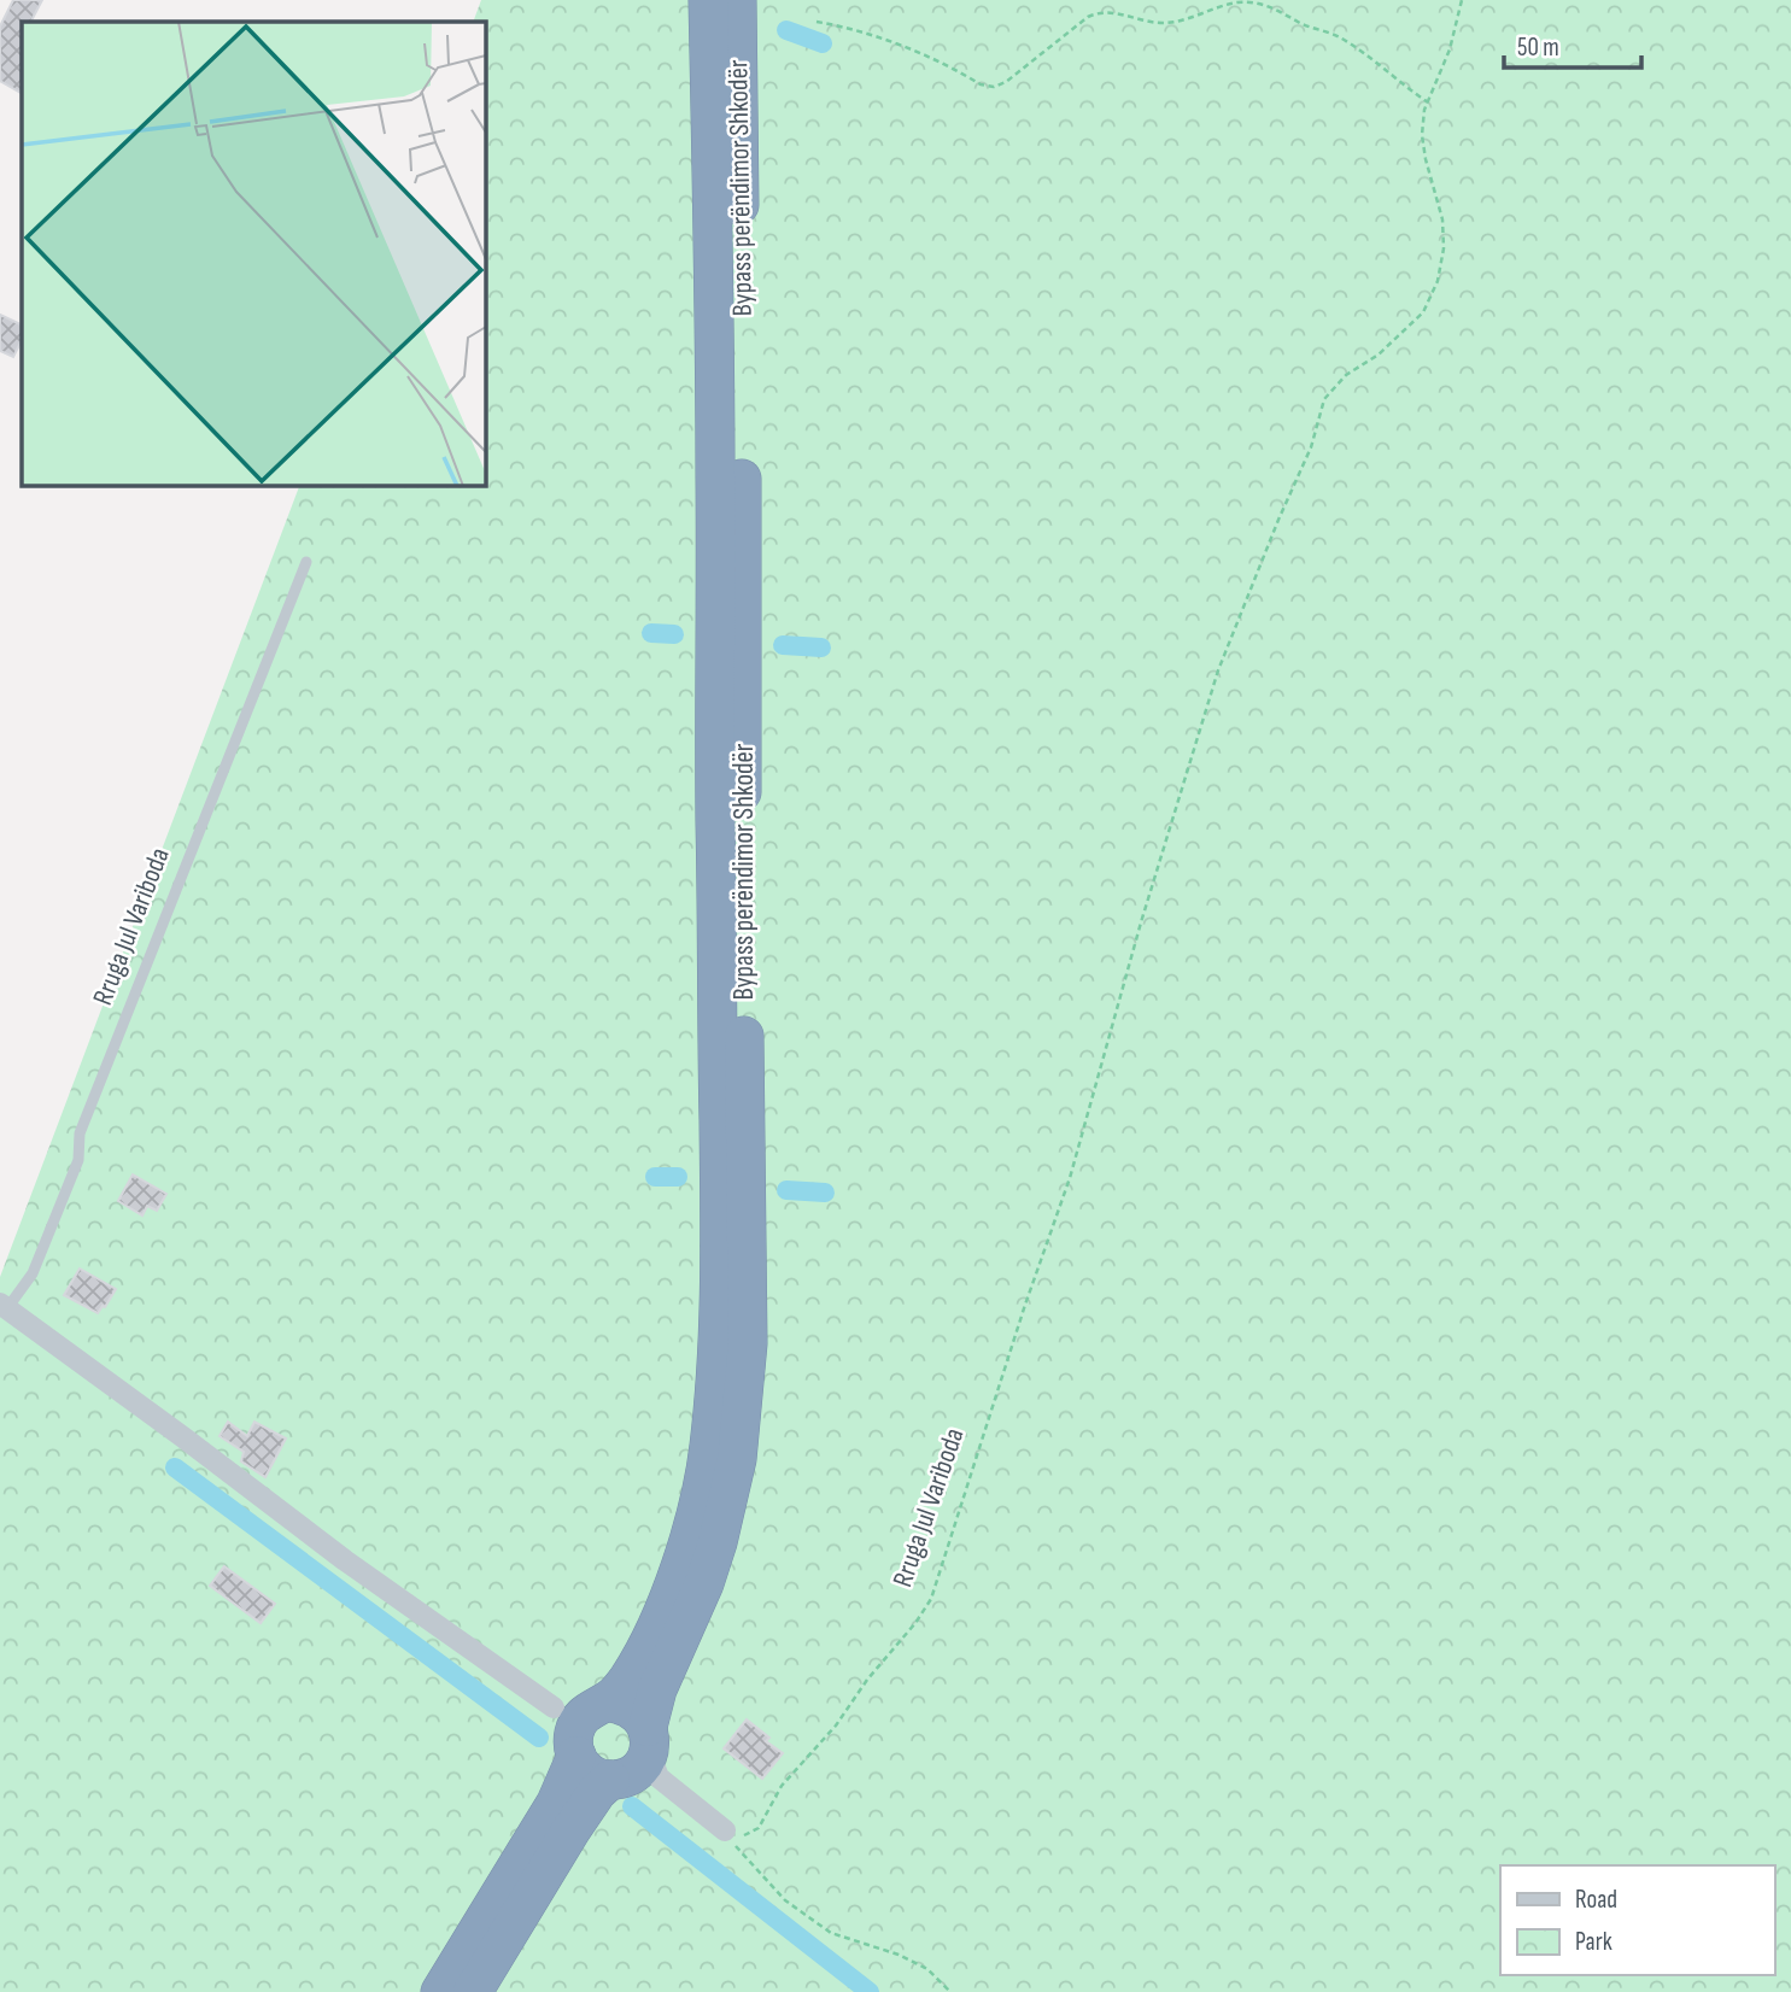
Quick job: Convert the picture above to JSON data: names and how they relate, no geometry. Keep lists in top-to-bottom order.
{
  "streets": {
    "highway": ["Bypass perëndimor Shkodër"],
    "street": ["Rruga Jul Variboda"]
  },
  "crossings": [
    ["Bypass perëndimor Shkodër", "Rruga Jul Variboda"]
  ],
  "legend": ["Road", "Park"],
  "scale_bar": "50 m"
}
